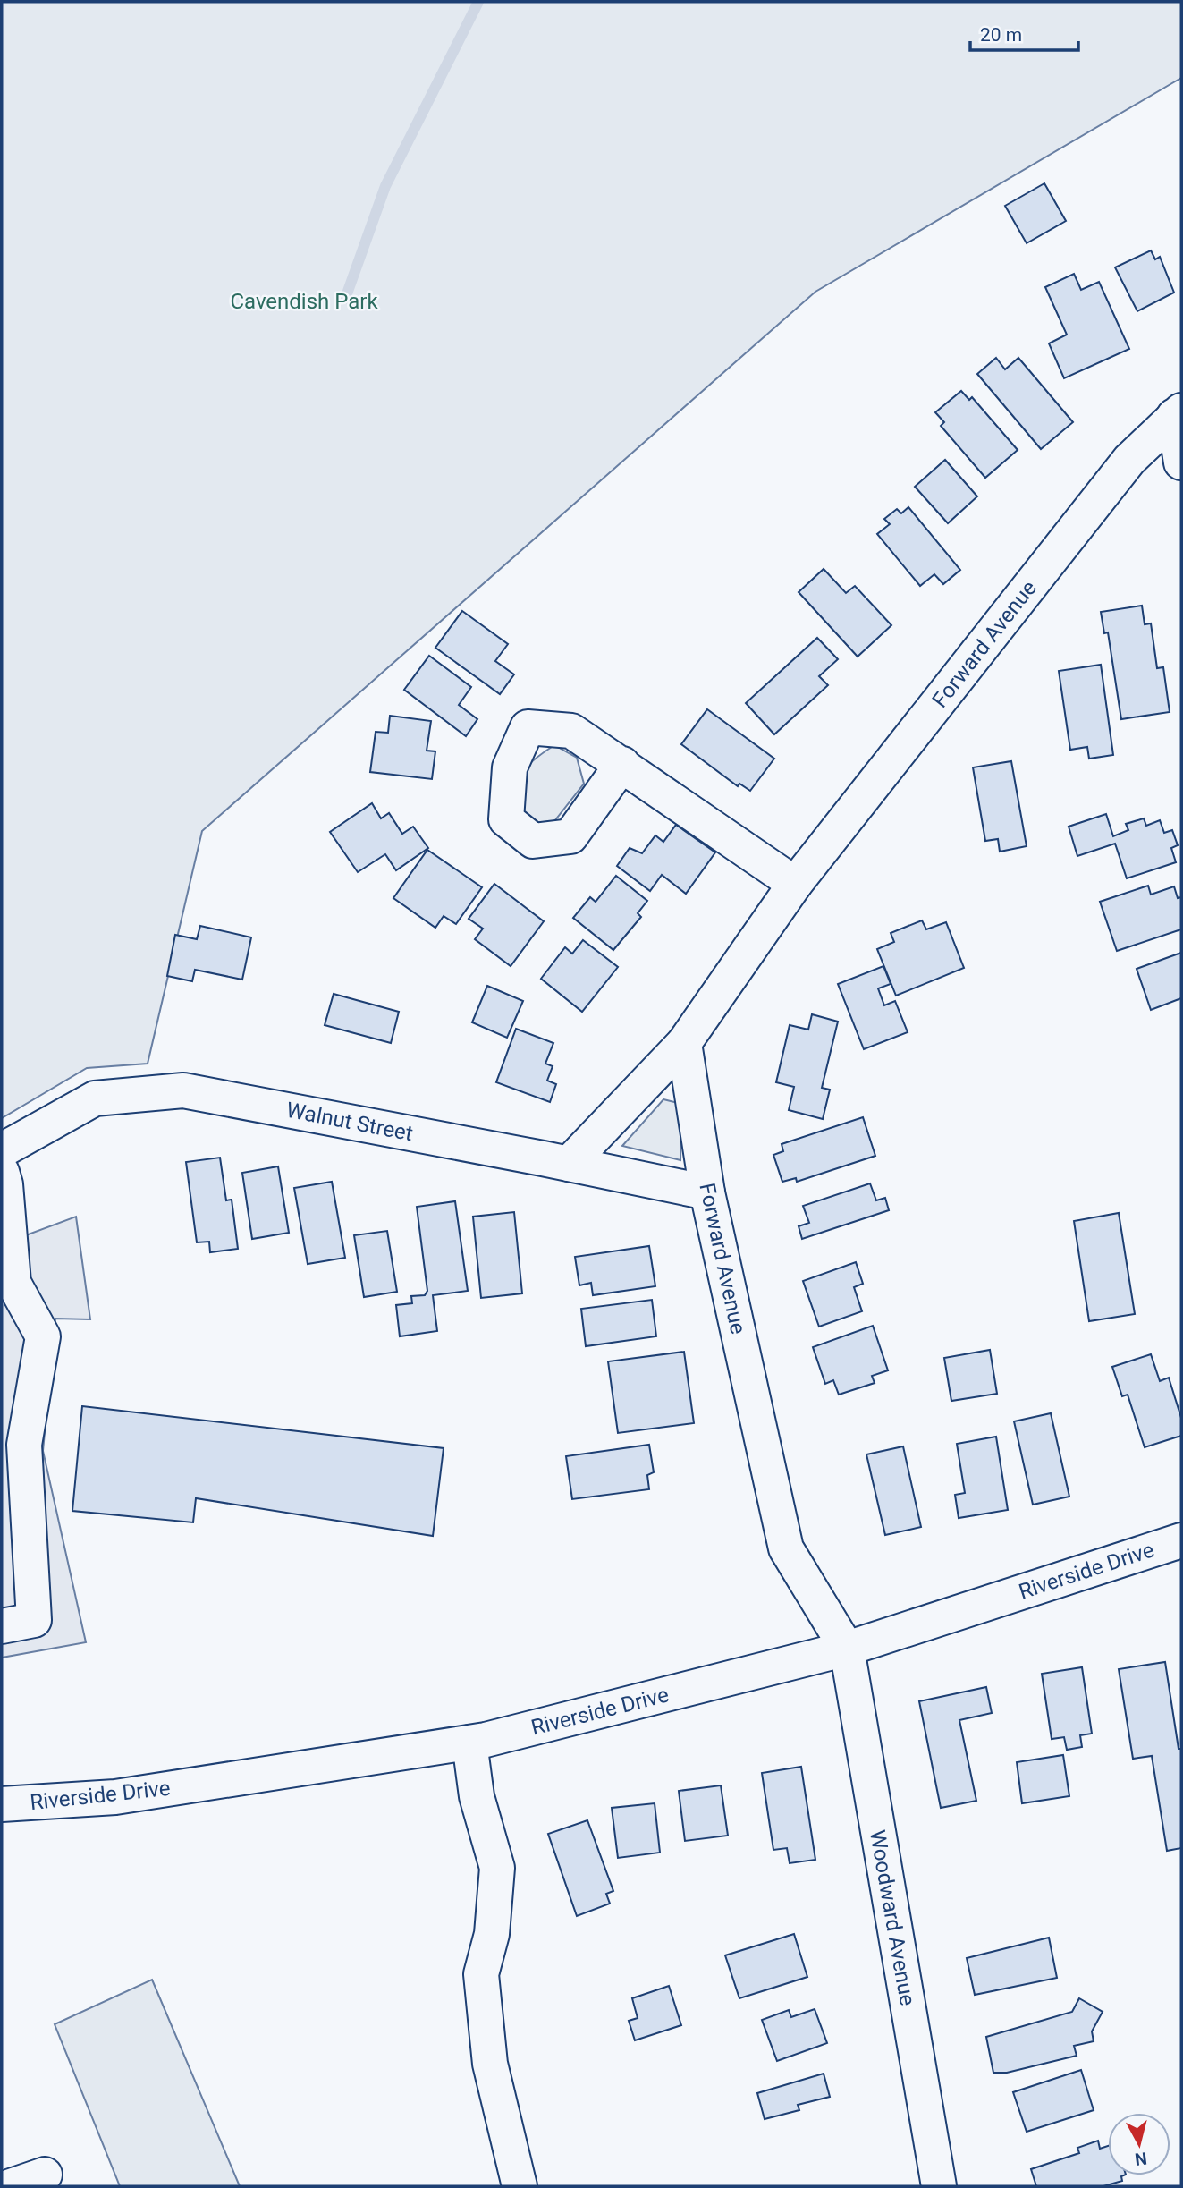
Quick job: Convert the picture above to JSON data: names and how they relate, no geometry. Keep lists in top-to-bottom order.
{
  "streets": {
    "street": [
      "Forward Avenue",
      "Walnut Street",
      "Riverside Drive",
      "Woodward Avenue"
    ]
  },
  "crossings": [
    ["Forward Avenue", "Walnut Street"],
    ["Forward Avenue", "Riverside Drive"],
    ["Forward Avenue", "Woodward Avenue"],
    ["Riverside Drive", "Woodward Avenue"]
  ],
  "parks": ["Cavendish Park"],
  "scale_bar": "20 m",
  "north": "bottom"
}
